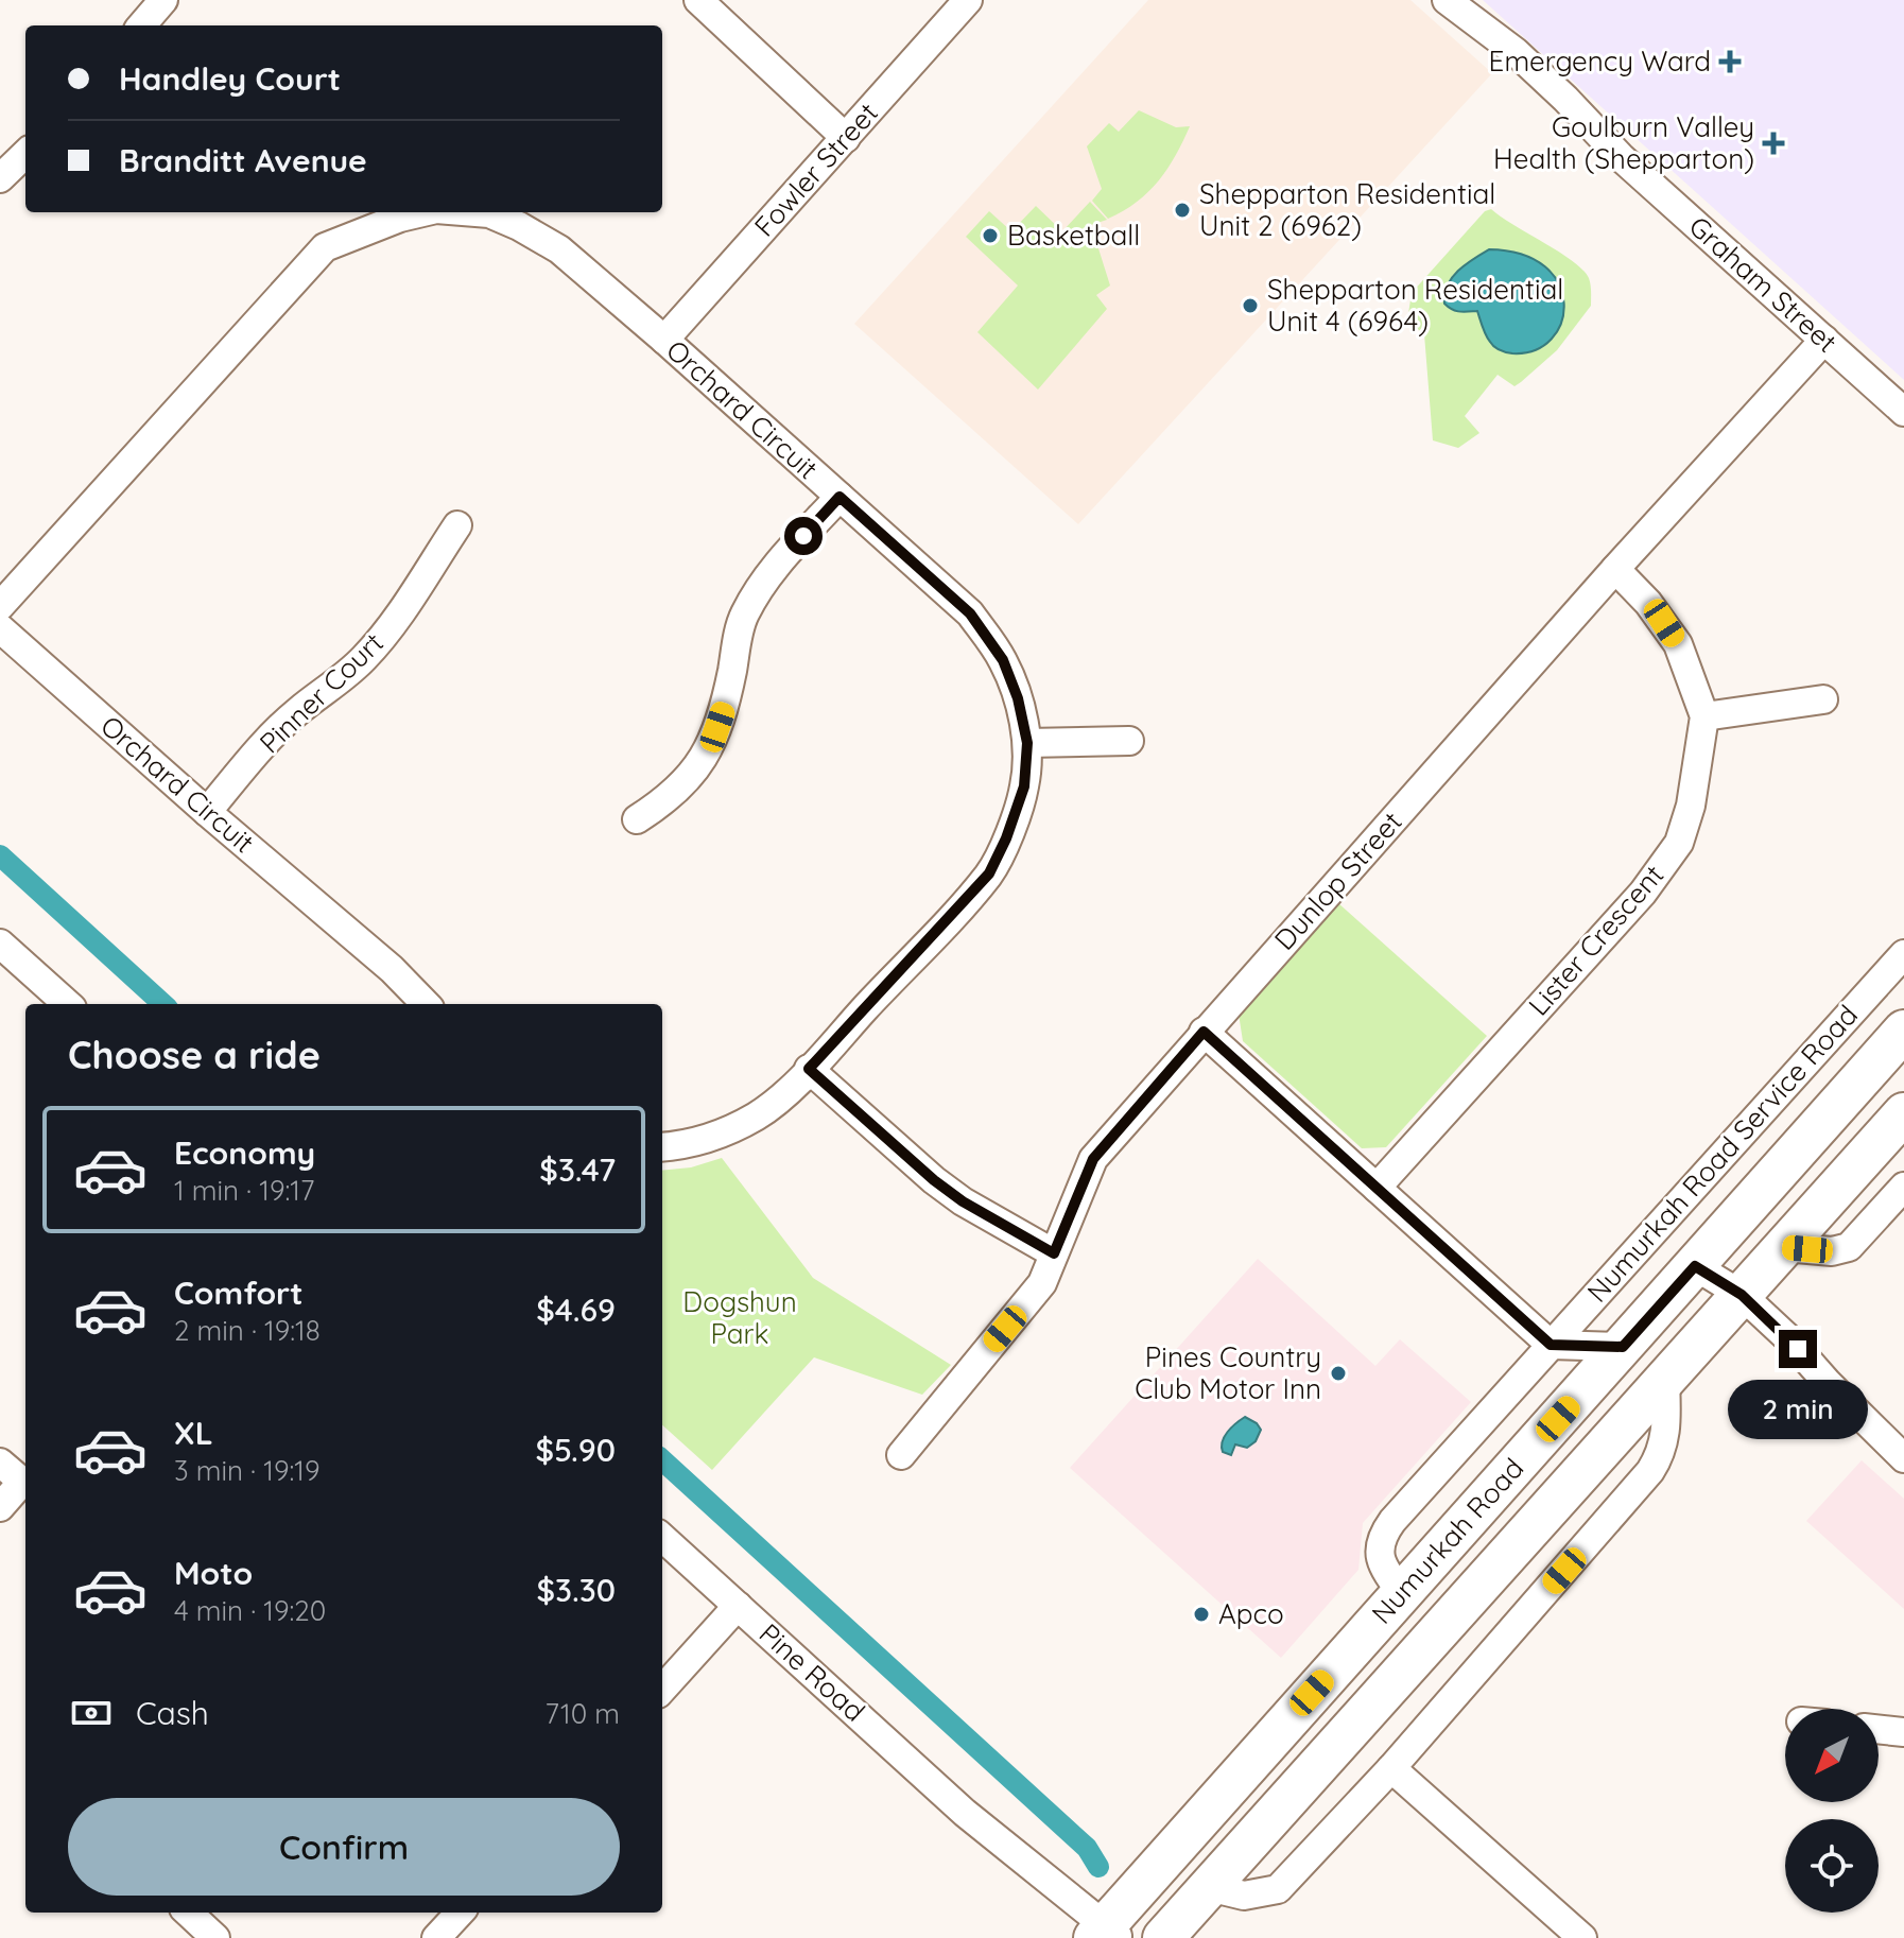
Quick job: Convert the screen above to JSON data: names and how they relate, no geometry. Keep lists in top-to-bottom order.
{
  "streets": {
    "highway": ["Numurkah Road"],
    "street": [
      "Fowler Street",
      "Graham Street",
      "Orchard Circuit",
      "Pinner Court",
      "Dunlop Street",
      "Lister Crescent",
      "Numurkah Road Service Road",
      "Pine Road"
    ]
  },
  "crossings": [
    ["Fowler Street", "Orchard Circuit"],
    ["Graham Street", "Dunlop Street"],
    ["Orchard Circuit", "Pinner Court"],
    ["Dunlop Street", "Lister Crescent"],
    ["Numurkah Road Service Road", "Numurkah Road"],
    ["Numurkah Road", "Pine Road"]
  ],
  "parks": ["Dogshun Park"],
  "places": {
    "health": ["Emergency Ward", "Goulburn Valley Health (Shepparton)"],
    "other": [
      "Shepparton Residential Unit 2 (6962)",
      "Basketball",
      "Shepparton Residential Unit 4 (6964)",
      "Pines Country Club Motor Inn",
      "Apco"
    ]
  },
  "north": "bottom left",
  "page": {
    "banner": ["Handley Court", "Branditt Avenue"],
    "heading": "Choose a ride",
    "list": [
      {
        "name": "Economy",
        "note": "1 min · 19:17",
        "value": "$3.47"
      },
      {
        "name": "Comfort",
        "note": "2 min · 19:18",
        "value": "$4.69"
      },
      {
        "name": "XL",
        "note": "3 min · 19:19",
        "value": "$5.90"
      },
      {
        "name": "Moto",
        "note": "4 min · 19:20",
        "value": "$3.30"
      }
    ],
    "bubble": "2 min",
    "pay": ["Cash", "710 m"],
    "buttons": "Confirm"
  }
}
